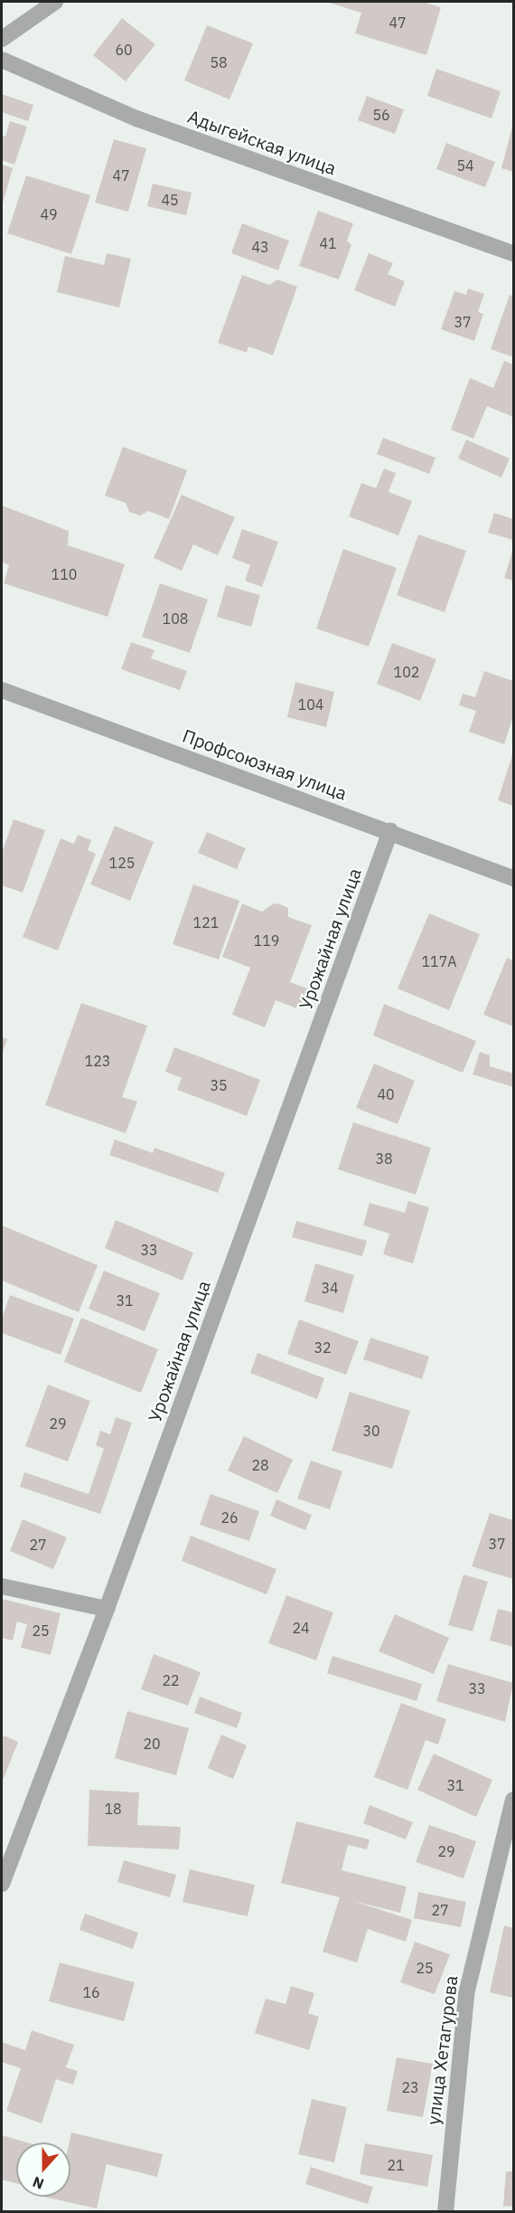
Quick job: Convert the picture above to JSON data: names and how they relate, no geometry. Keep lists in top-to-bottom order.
{
  "streets": {
    "street": [
      "Адыгейская улица",
      "Профсоюзная улица",
      "Урожайная улица",
      "улица Хетагурова"
    ]
  },
  "crossings": [
    ["Профсоюзная улица", "Урожайная улица"]
  ],
  "house_numbers": [
    "47",
    "60",
    "58",
    "56",
    "54",
    "47",
    "45",
    "49",
    "41",
    "43",
    "37",
    "110",
    "108",
    "102",
    "104",
    "125",
    "121",
    "119",
    "117А",
    "123",
    "35",
    "40",
    "38",
    "33",
    "34",
    "31",
    "32",
    "29",
    "30",
    "28",
    "26",
    "37",
    "27",
    "24",
    "25",
    "22",
    "33",
    "20",
    "31",
    "18",
    "29",
    "27",
    "25",
    "16",
    "23",
    "21"
  ],
  "north": "bottom"
}
